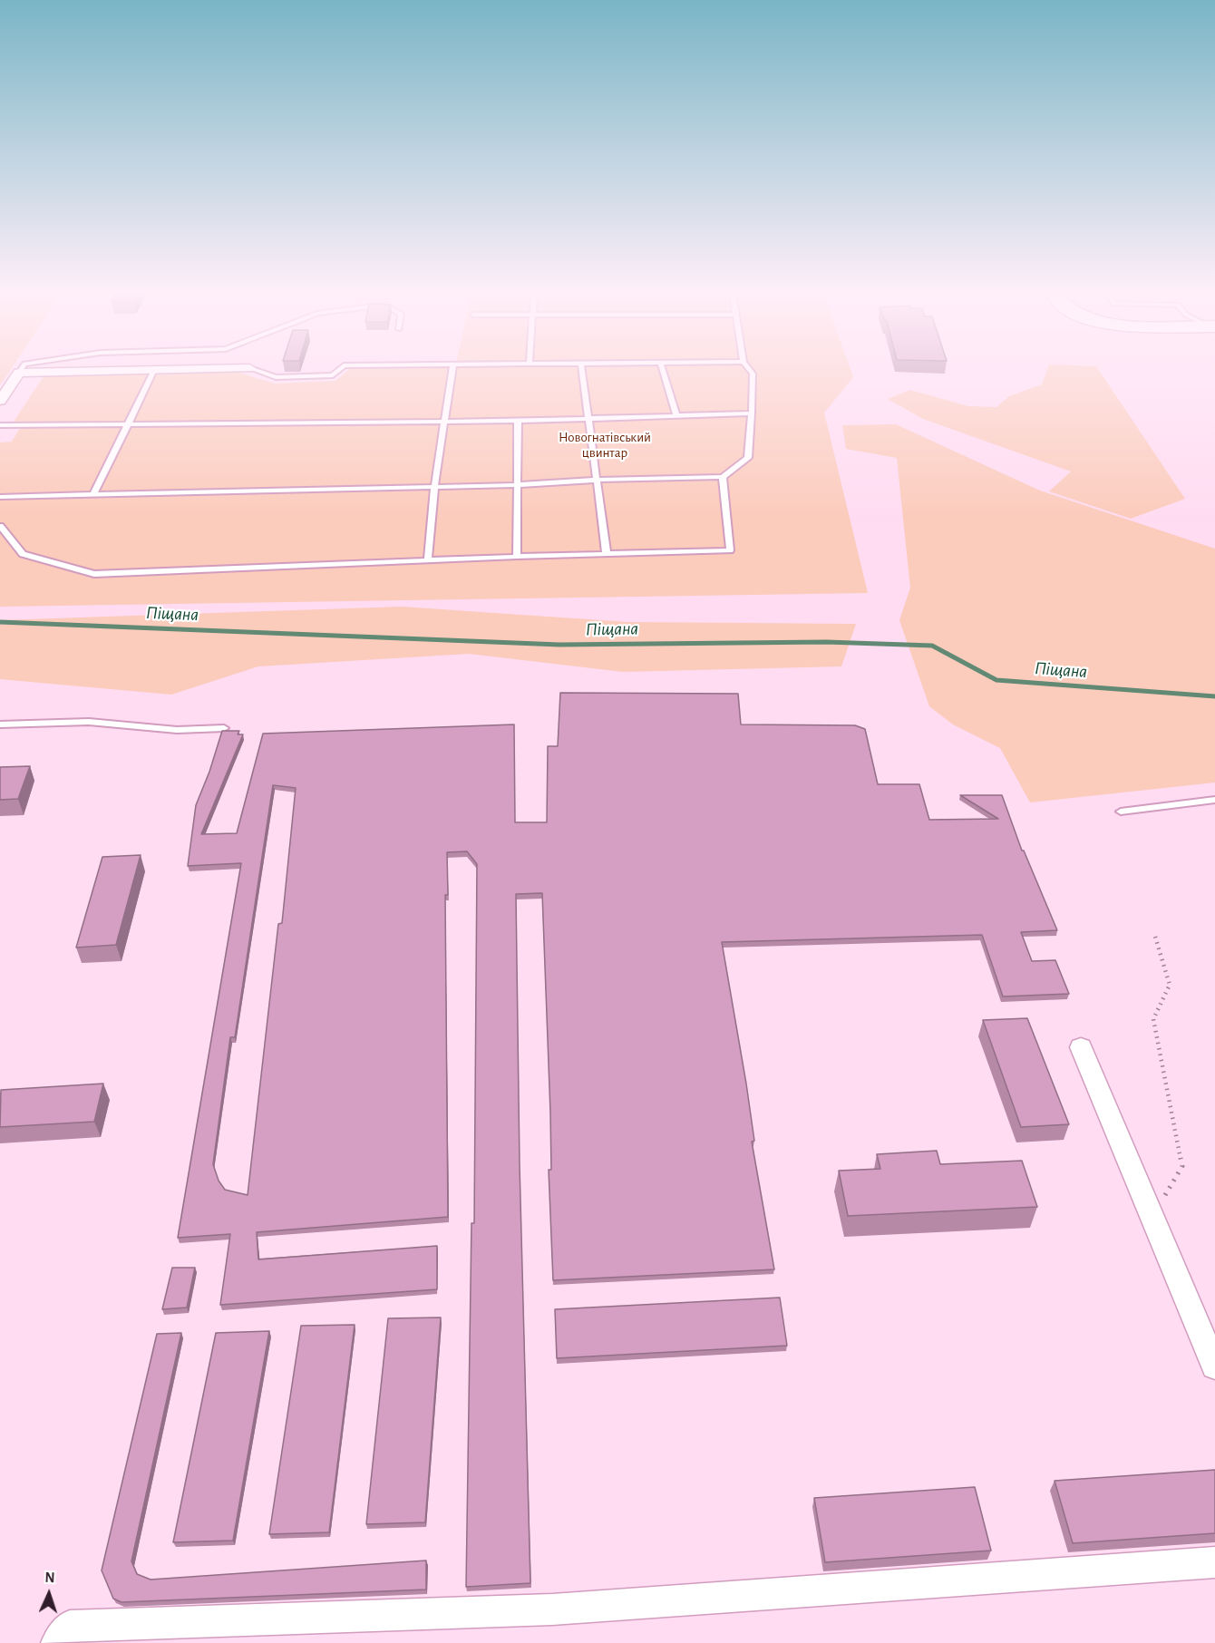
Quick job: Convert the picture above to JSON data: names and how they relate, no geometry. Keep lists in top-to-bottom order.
{
  "water": ["Піщана"],
  "parks": ["Новогнатівський цвинтар"],
  "north": "top"
}
